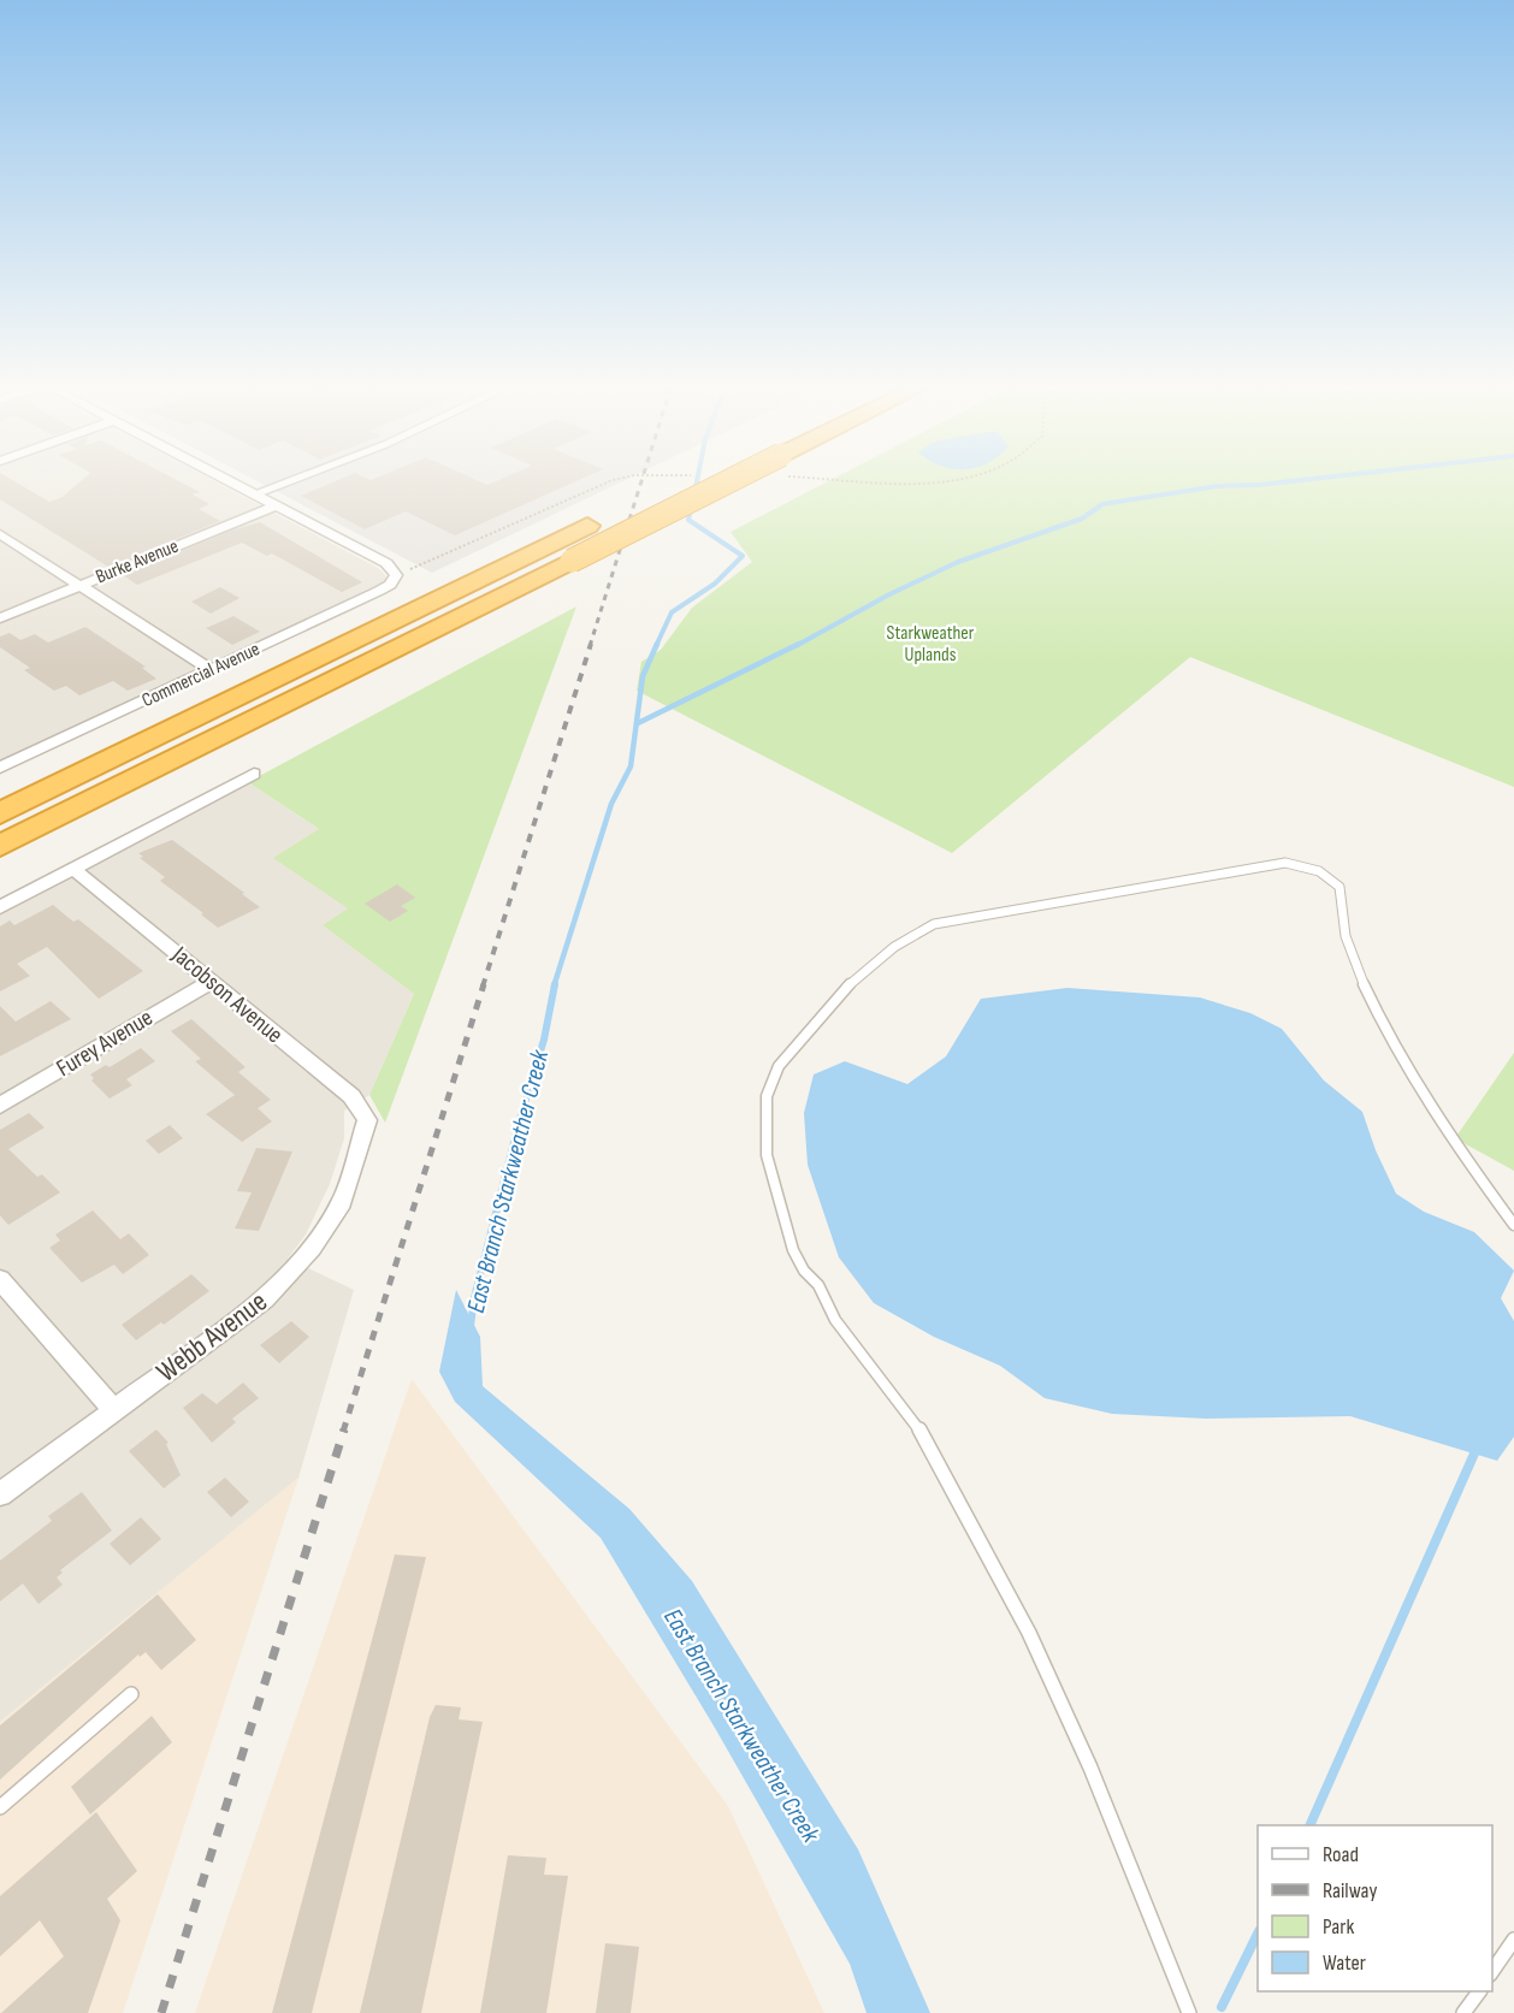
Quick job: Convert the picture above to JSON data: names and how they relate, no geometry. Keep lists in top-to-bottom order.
{
  "streets": {
    "street": [
      "Burke Avenue",
      "Commercial Avenue",
      "Jacobson Avenue",
      "Furey Avenue",
      "Webb Avenue"
    ]
  },
  "crossings": [
    ["Jacobson Avenue", "Furey Avenue"],
    ["Jacobson Avenue", "Webb Avenue"]
  ],
  "water": ["East Branch Starkweather Creek"],
  "parks": ["Starkweather Uplands"],
  "legend": [
    "Road",
    "Railway",
    "Park",
    "Water"
  ]
}
